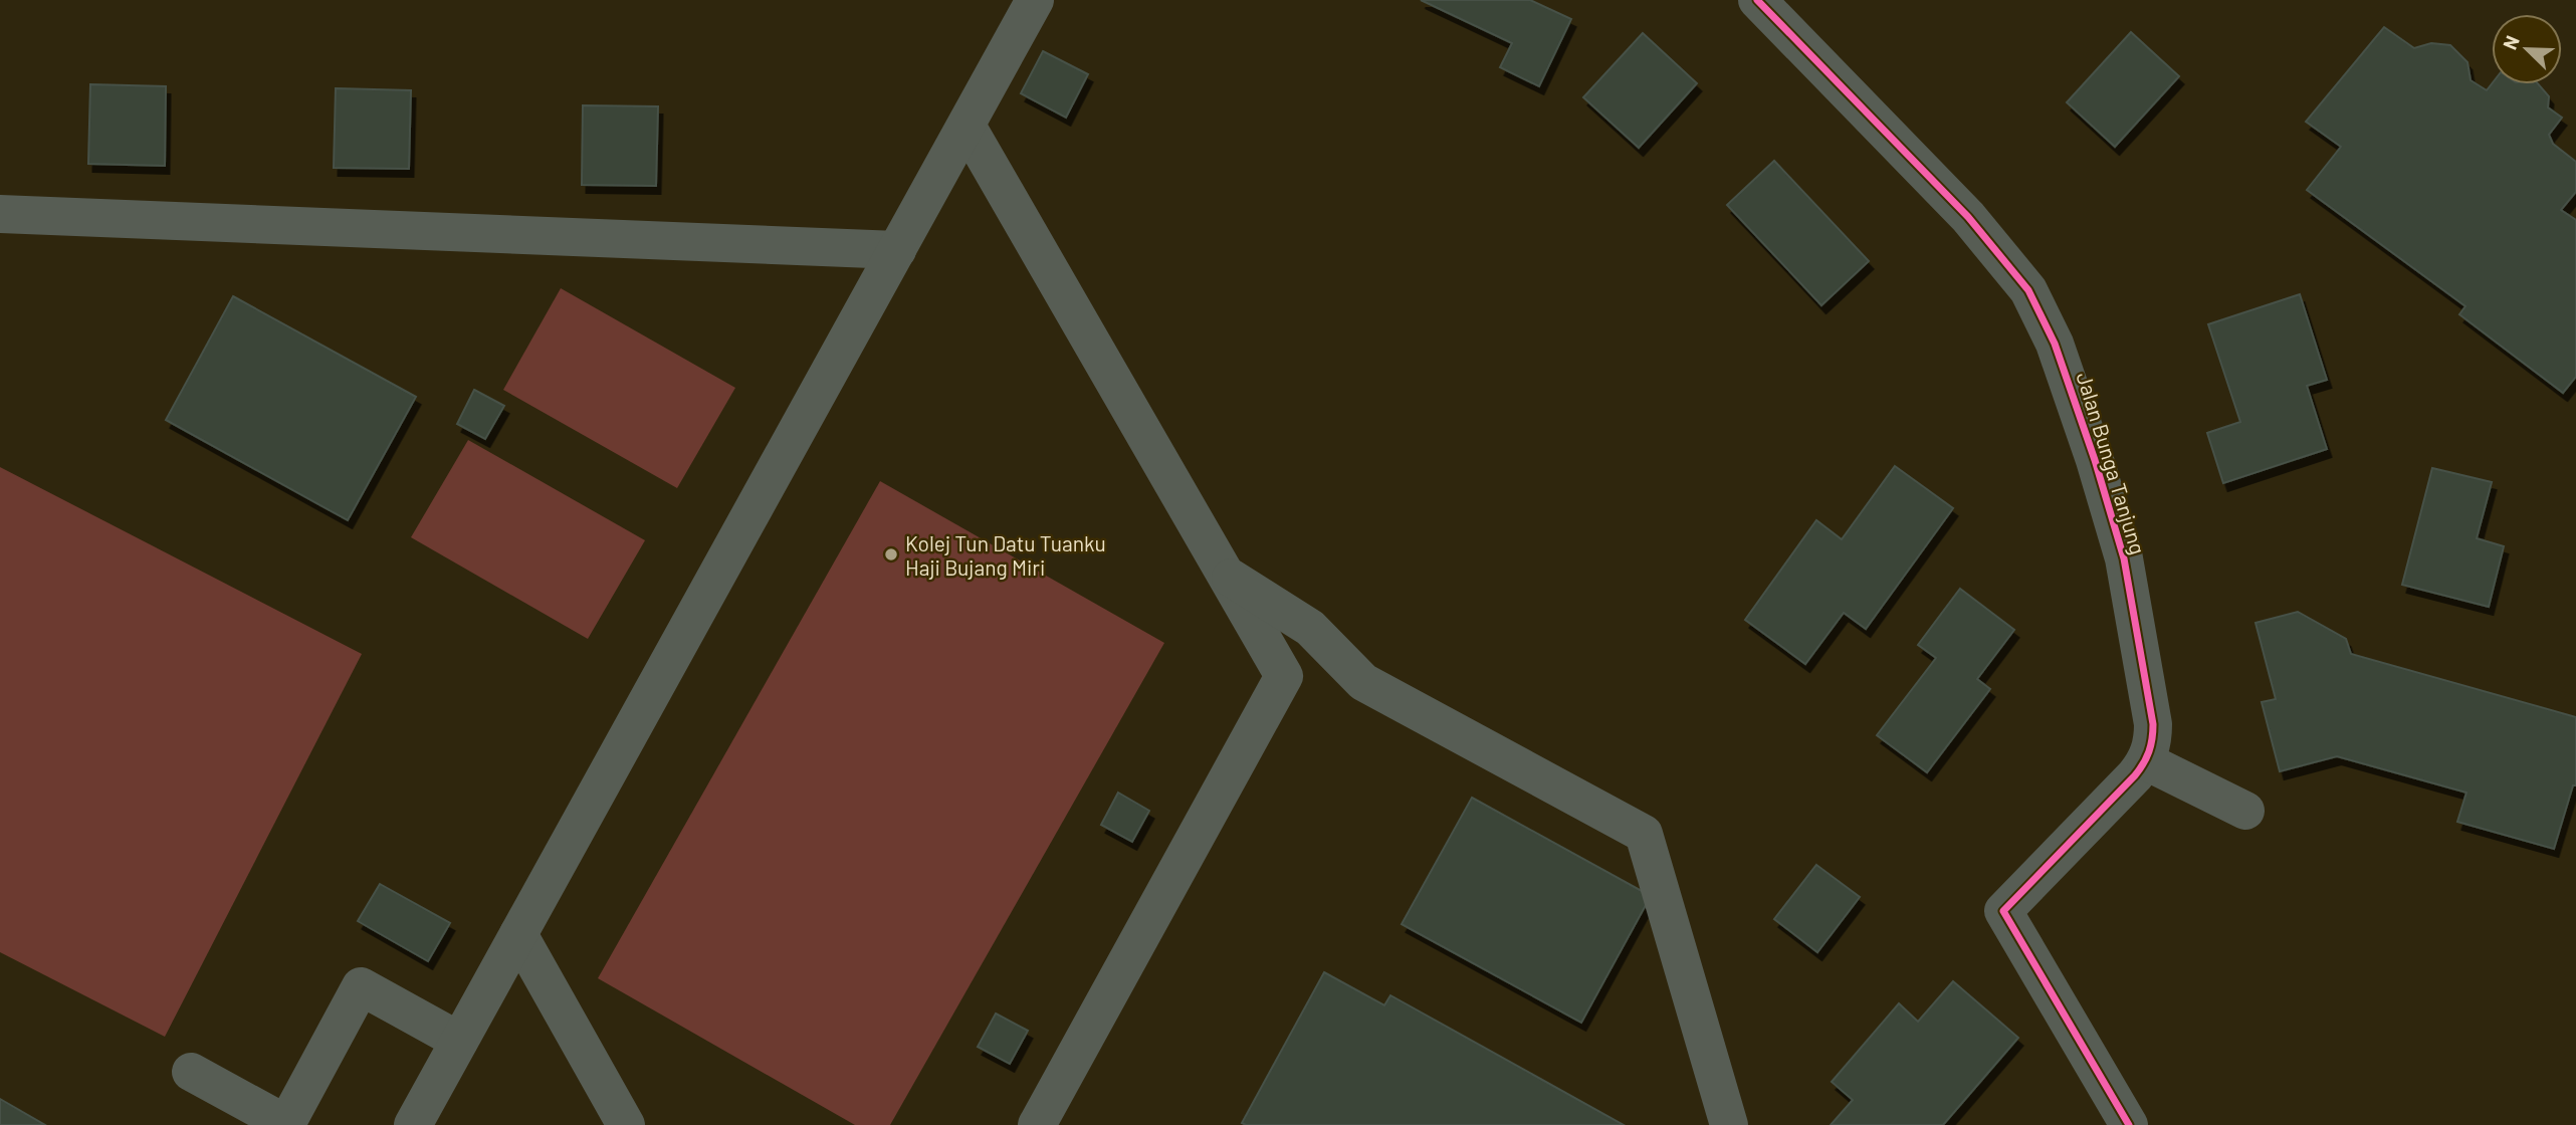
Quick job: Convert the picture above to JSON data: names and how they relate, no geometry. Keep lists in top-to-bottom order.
{
  "streets": {
    "street": ["Jalan Bunga Tanjung"]
  },
  "places": ["Kolej Tun Datu Tuanku Haji Bujang Miri"],
  "north": "top left"
}
